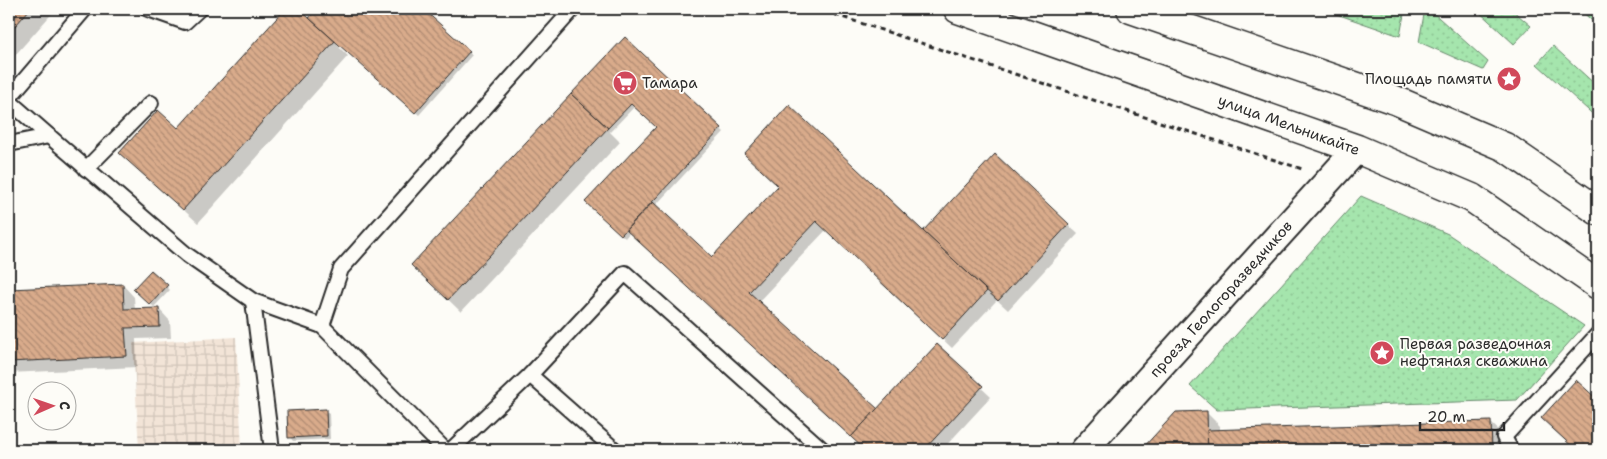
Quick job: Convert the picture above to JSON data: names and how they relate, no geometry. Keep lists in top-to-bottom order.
{
  "streets": {
    "main road": ["улица Мельникайте"],
    "street": ["проезд Геологоразведчиков"]
  },
  "crossings": [
    ["улица Мельникайте", "проезд Геологоразведчиков"]
  ],
  "places": {
    "place": ["Площадь памяти", "Первая разведочная нефтяная скважина"],
    "supermarket": ["Тамара"]
  },
  "scale_bar": "20 m",
  "north": "right"
}
